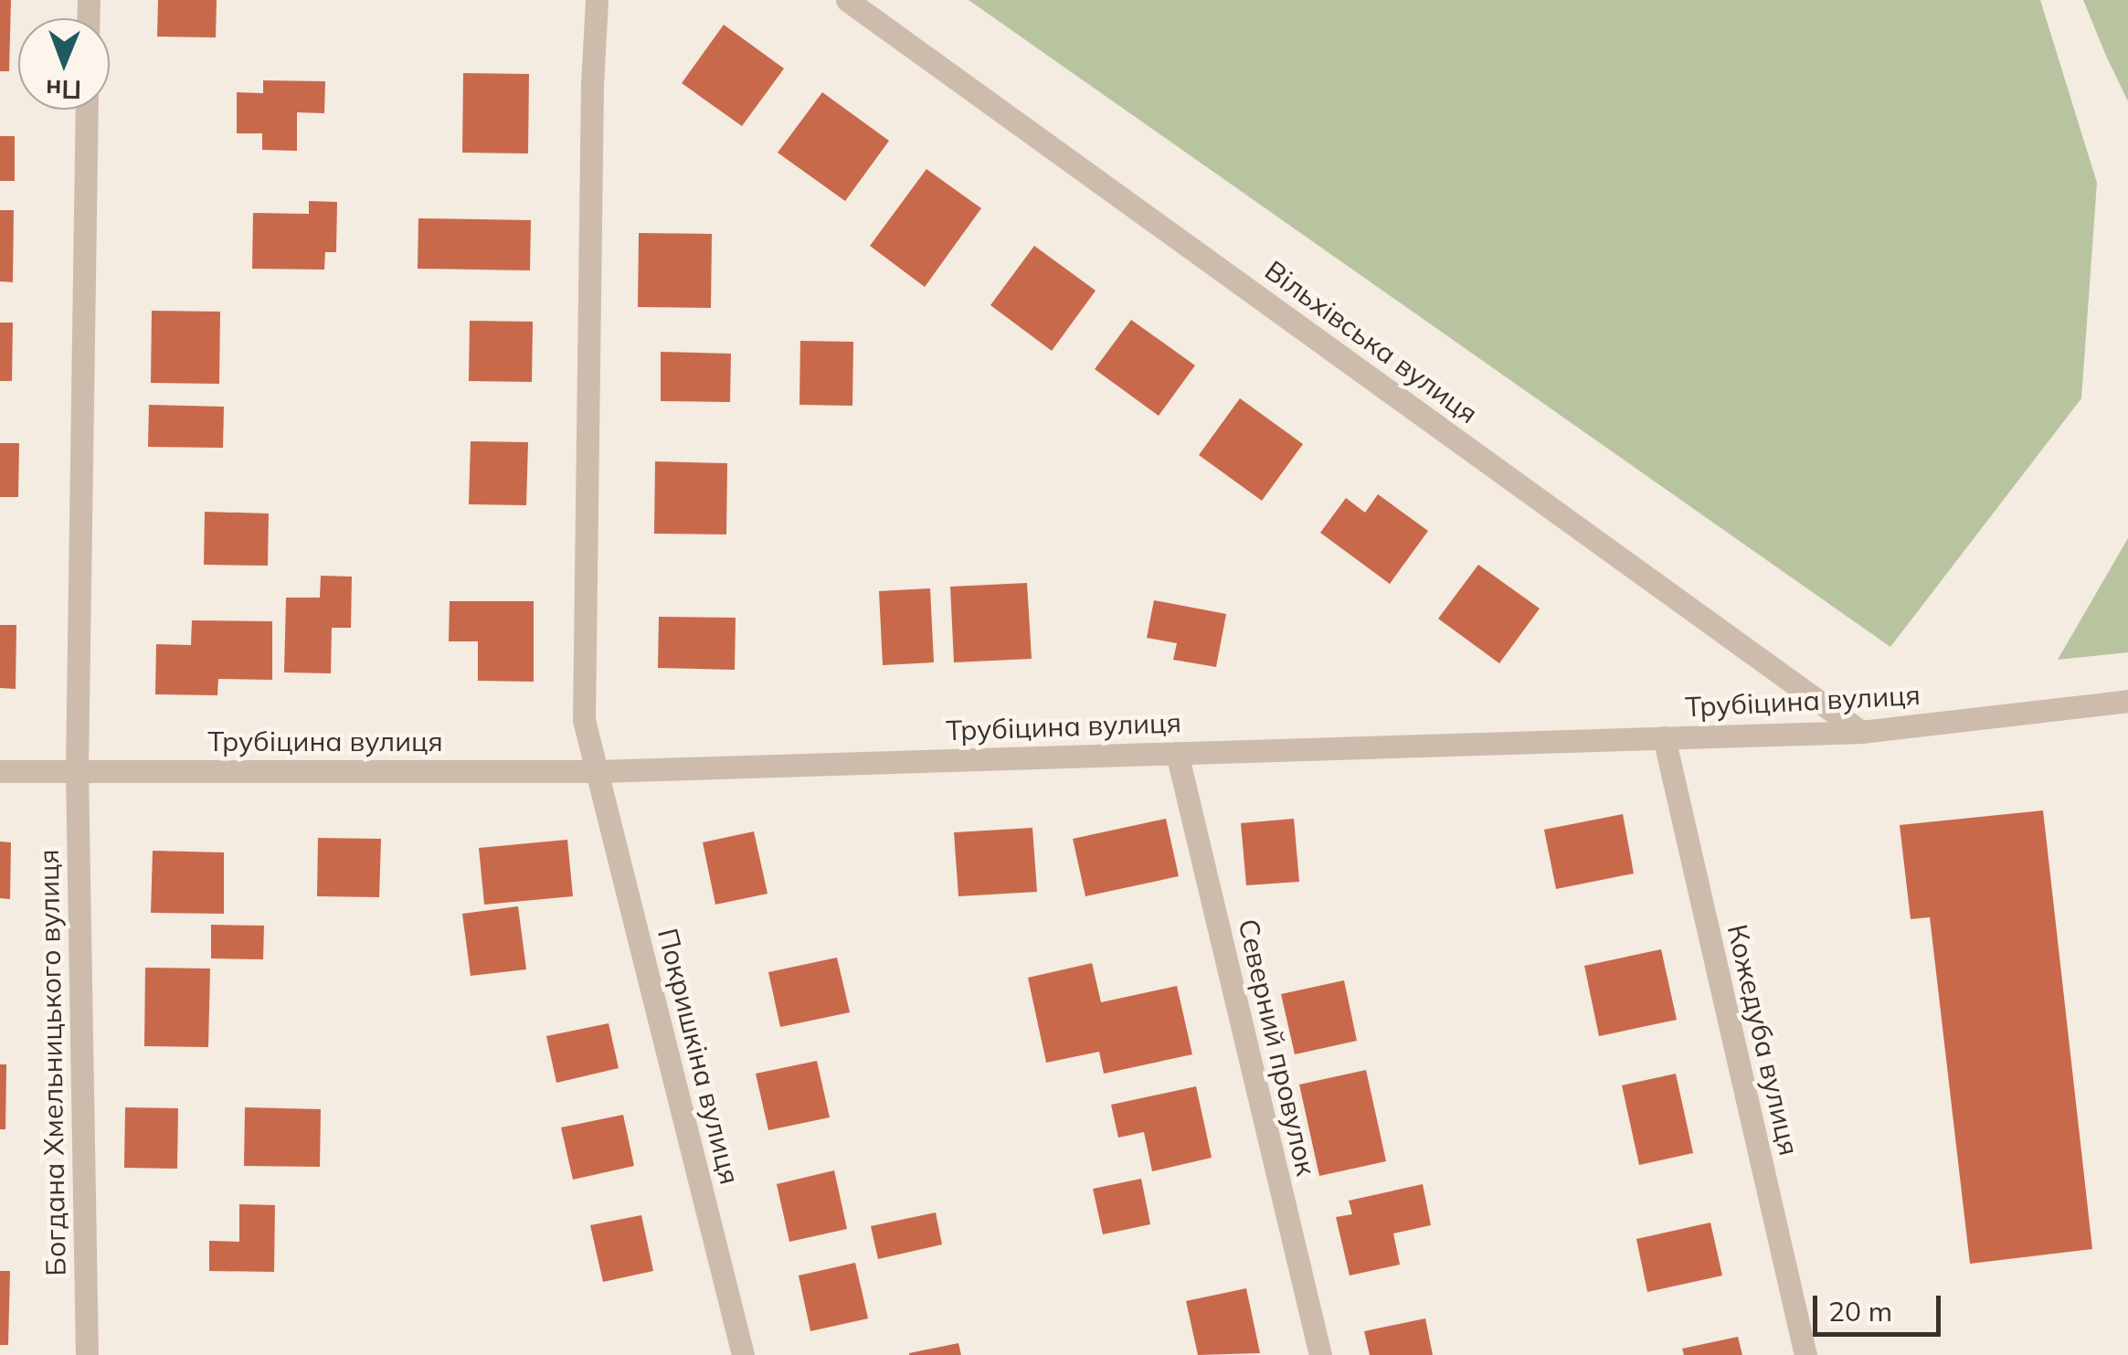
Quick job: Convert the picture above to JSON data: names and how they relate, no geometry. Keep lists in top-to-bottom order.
{
  "streets": {
    "street": [
      "Вільхівська вулиця",
      "Трубіцина вулиця",
      "Кожедуба вулиця",
      "Северний провулок",
      "Покришкіна вулиця",
      "Богдана Хмельницького вулиця"
    ]
  },
  "crossings": [
    ["Вільхівська вулиця", "Трубіцина вулиця"],
    ["Трубіцина вулиця", "Кожедуба вулиця"],
    ["Трубіцина вулиця", "Северний провулок"],
    ["Трубіцина вулиця", "Покришкіна вулиця"],
    ["Трубіцина вулиця", "Богдана Хмельницького вулиця"]
  ],
  "scale_bar": "20 m",
  "north": "bottom"
}
